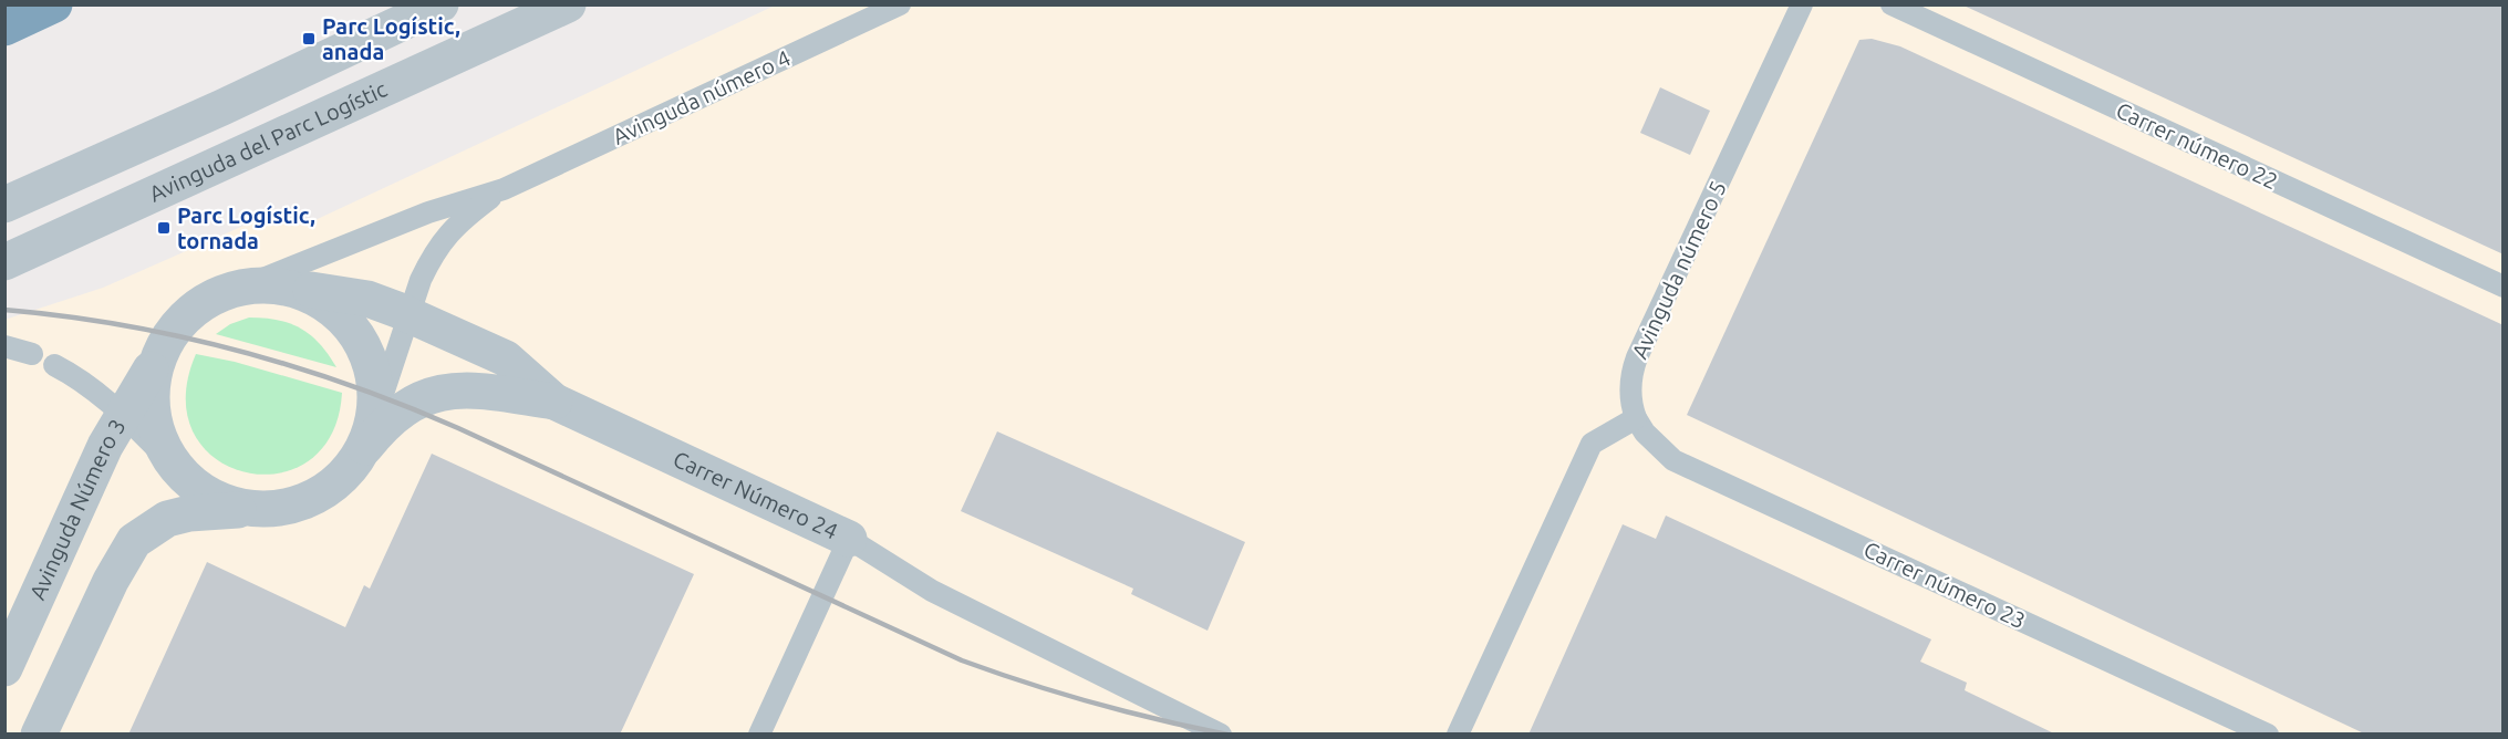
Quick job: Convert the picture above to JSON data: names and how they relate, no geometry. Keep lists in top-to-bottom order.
{
  "streets": {
    "street": ["Avinguda del Parc Logístic", "Carrer Número 24", "Avinguda Número 3"],
    "lane": [
      "Avinguda número 4",
      "Carrer número 22",
      "Avinguda número 5",
      "Carrer número 23"
    ]
  },
  "crossings": [
    ["Avinguda número 4", "Carrer Número 24"],
    ["Avinguda número 4", "Avinguda Número 3"],
    ["Avinguda número 5", "Carrer número 23"],
    ["Carrer Número 24", "Avinguda Número 3"]
  ],
  "places": {
    "transit": ["Parc Logístic, anada", "Parc Logístic, tornada"]
  }
}
